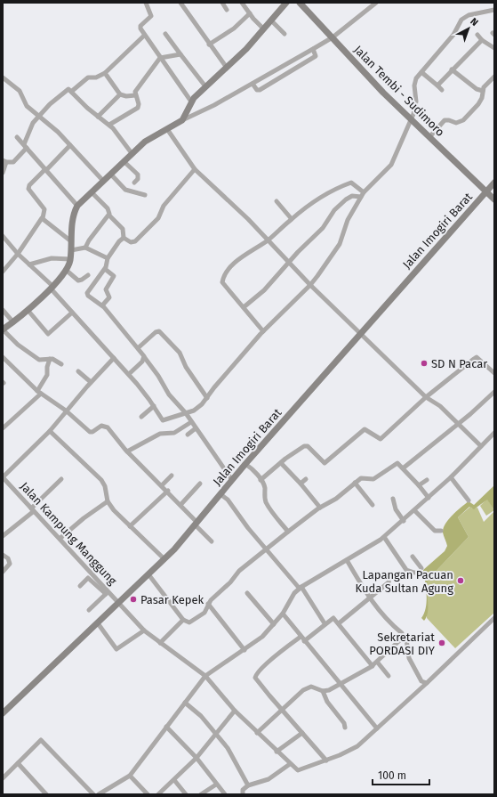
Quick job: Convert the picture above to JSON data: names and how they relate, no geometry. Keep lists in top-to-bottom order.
{
  "streets": {
    "main road": ["Jalan Tembi - Sudimoro", "Jalan Imogiri Barat"],
    "street": ["Jalan Kampung Manggung"]
  },
  "crossings": [
    ["Jalan Tembi - Sudimoro", "Jalan Imogiri Barat"],
    ["Jalan Imogiri Barat", "Jalan Kampung Manggung"]
  ],
  "places": [
    "SD N Pacar",
    "Lapangan Pacuan Kuda Sultan Agung",
    "Pasar Kepek",
    "Sekretariat PORDASI DIY"
  ],
  "scale_bar": "100 m",
  "north": "top right"
}
